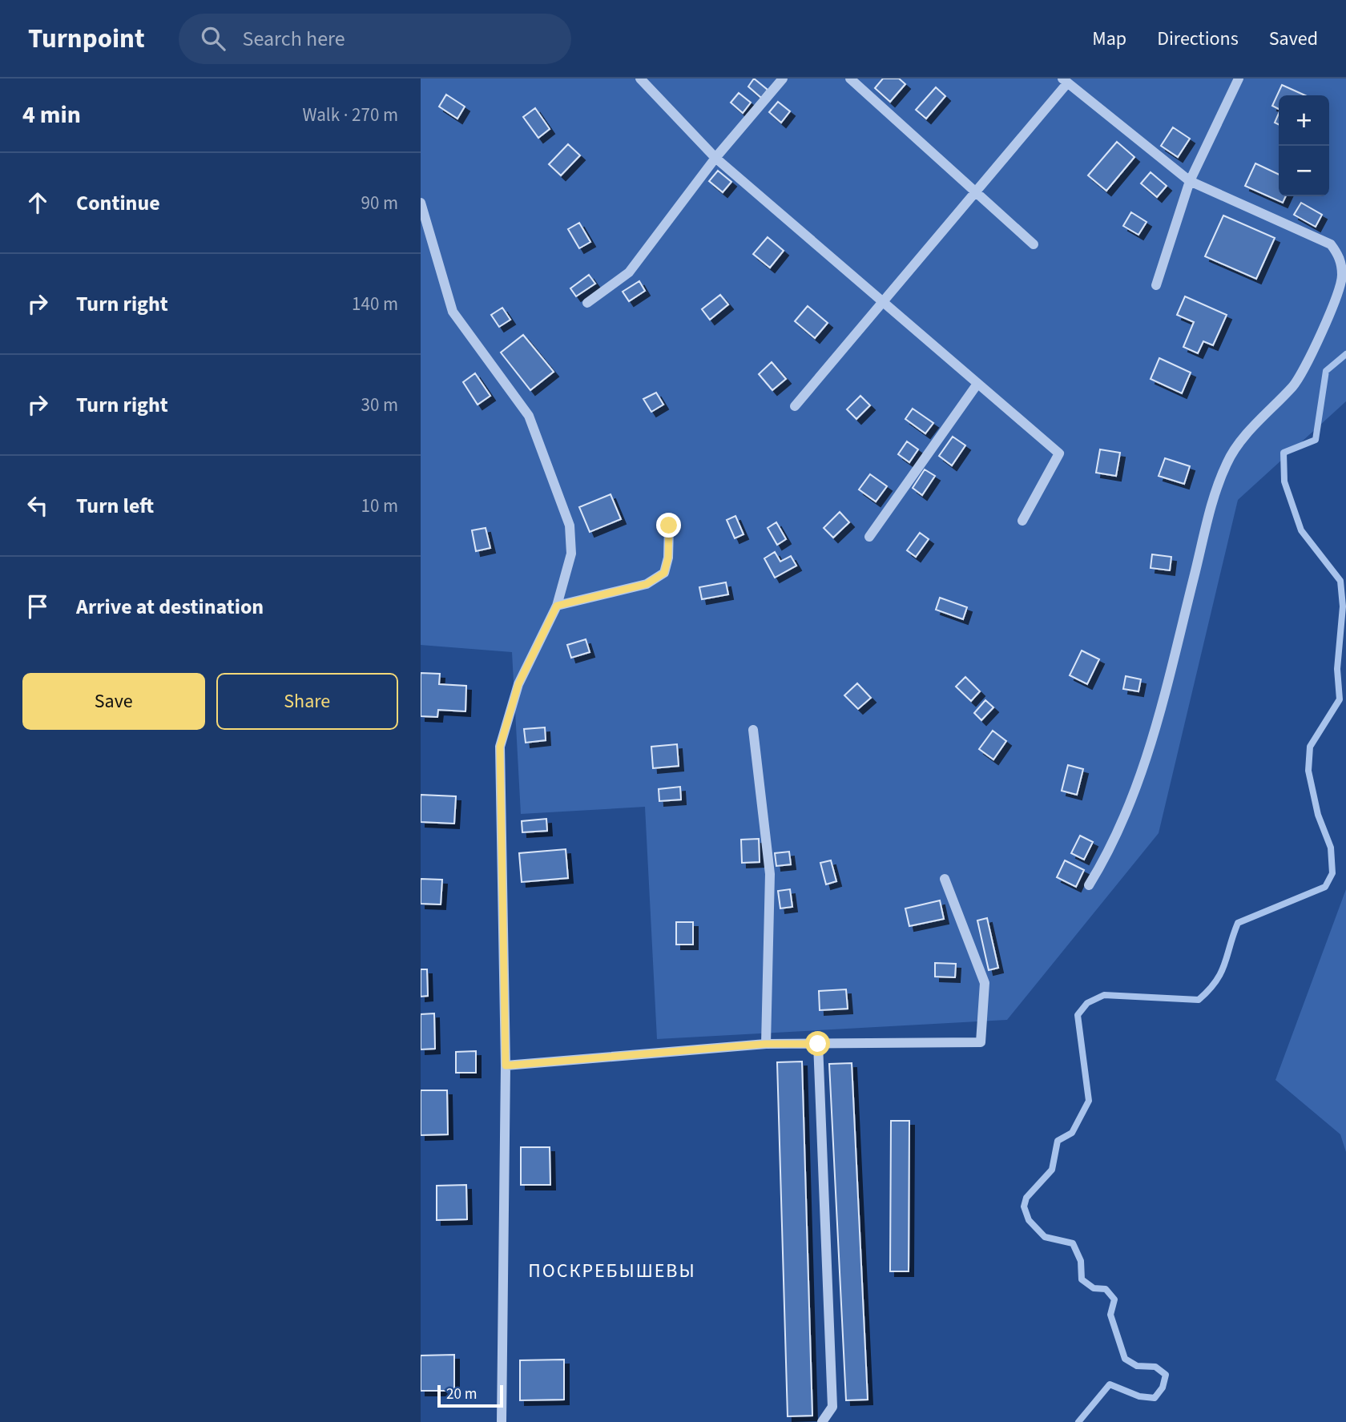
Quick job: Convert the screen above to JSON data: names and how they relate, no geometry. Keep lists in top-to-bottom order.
{
  "districts": ["ПОСКРЕБЫШЕВЫ"],
  "scale_bar": "20 m",
  "page": {
    "header": "Turnpoint",
    "search": "Search here",
    "nav": ["Map", "Directions", "Saved"],
    "heading": ["4 min", "Walk · 270 m"],
    "map_buttons": ["+", "−"],
    "list": [
      ["Continue", "90 m"],
      ["Turn right", "140 m"],
      ["Turn right", "30 m"],
      ["Turn left", "10 m"],
      "Arrive at destination"
    ],
    "buttons": ["Save", "Share"],
    "scale": "20 m"
  }
}
